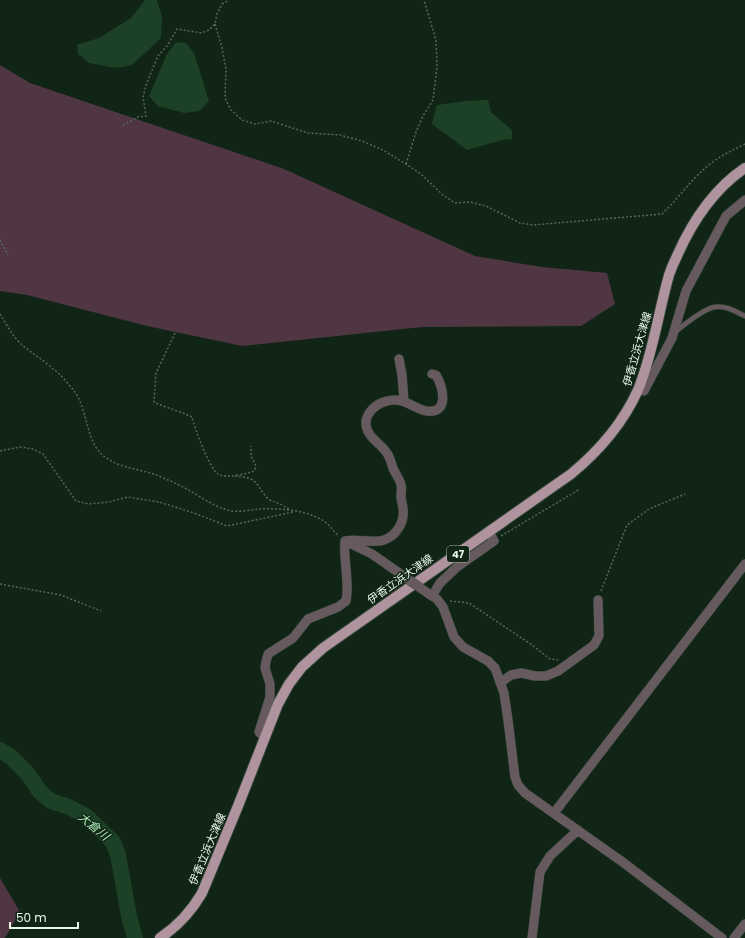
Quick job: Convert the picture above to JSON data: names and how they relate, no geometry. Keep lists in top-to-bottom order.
{
  "streets": {
    "main road": ["伊香立浜大津線", "47"]
  },
  "water": ["大倉川"],
  "scale_bar": "50 m"
}
